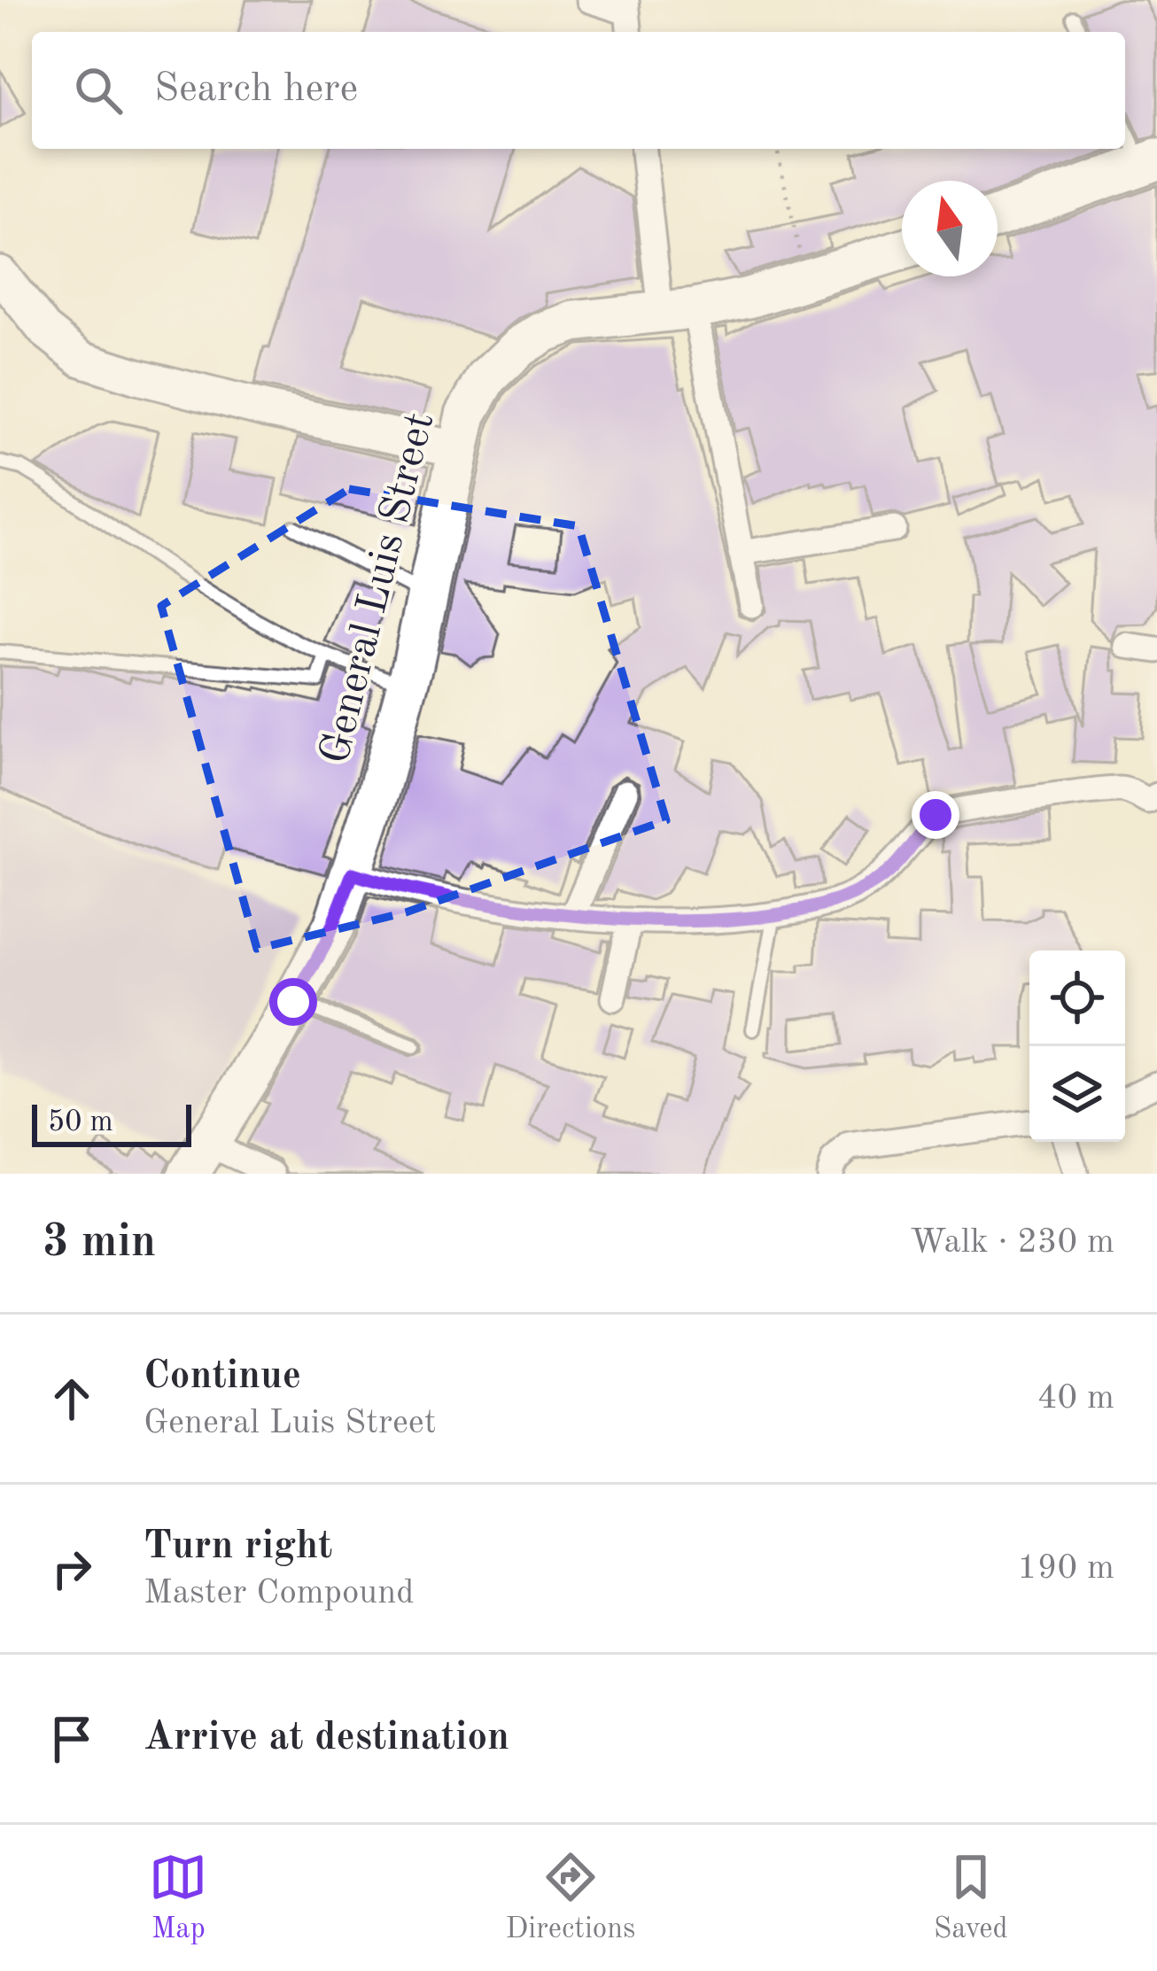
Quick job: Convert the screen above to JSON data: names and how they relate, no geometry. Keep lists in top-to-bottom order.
{
  "streets": {
    "main road": ["General Luis Street"]
  },
  "scale_bar": "50 m",
  "north": "top",
  "page": {
    "search": "Search here",
    "scale": "50 m",
    "heading": ["3 min", "Walk · 230 m"],
    "list": [
      ["Continue", "General Luis Street", "40 m"],
      ["Turn right", "Master Compound", "190 m"],
      "Arrive at destination"
    ],
    "nav": ["Map", "Directions", "Saved"]
  }
}
